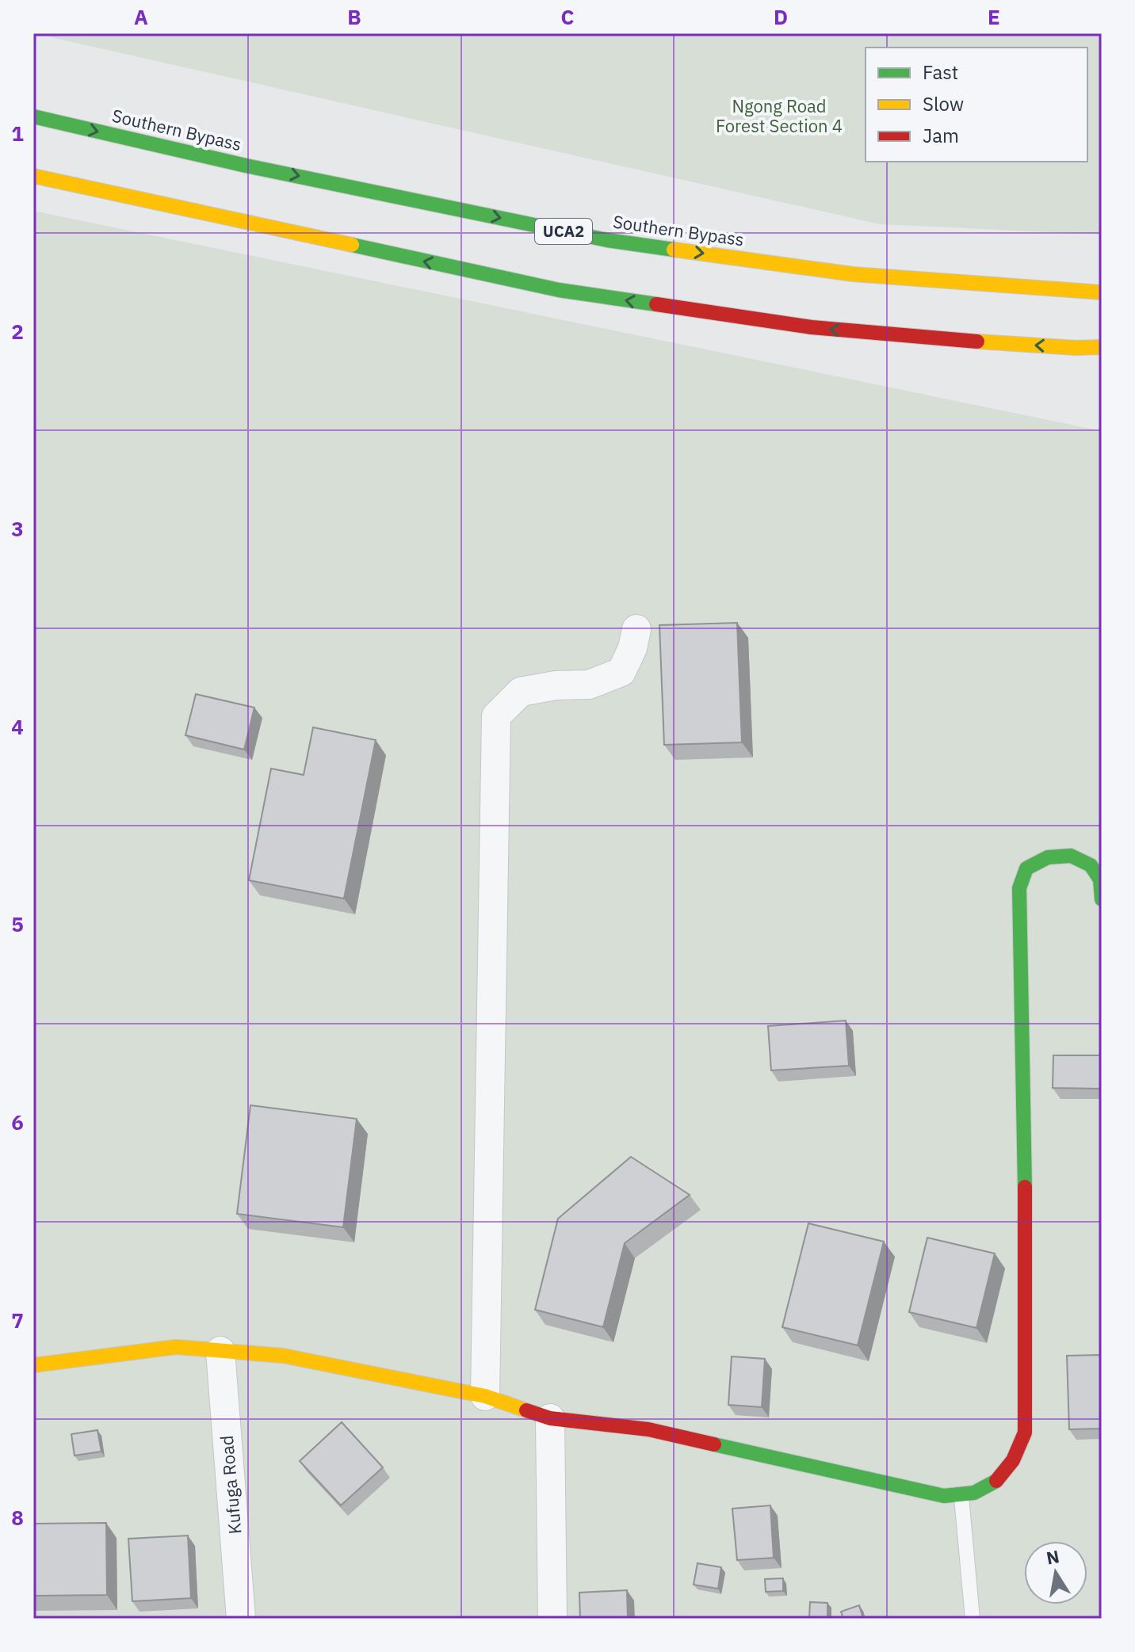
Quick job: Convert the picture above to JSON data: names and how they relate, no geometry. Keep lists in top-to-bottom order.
{
  "streets": {
    "main road": ["Southern Bypass", "UCA2"],
    "street": ["Kufuga Road"]
  },
  "parks": ["Ngong Road Forest Section 4"],
  "legend": ["Fast", "Slow", "Jam"],
  "north": "top",
  "grid": {
    "columns": [
      "A",
      "B",
      "C",
      "D",
      "E"
    ],
    "rows": [
      "1",
      "2",
      "3",
      "4",
      "5",
      "6",
      "7",
      "8"
    ]
  }
}
